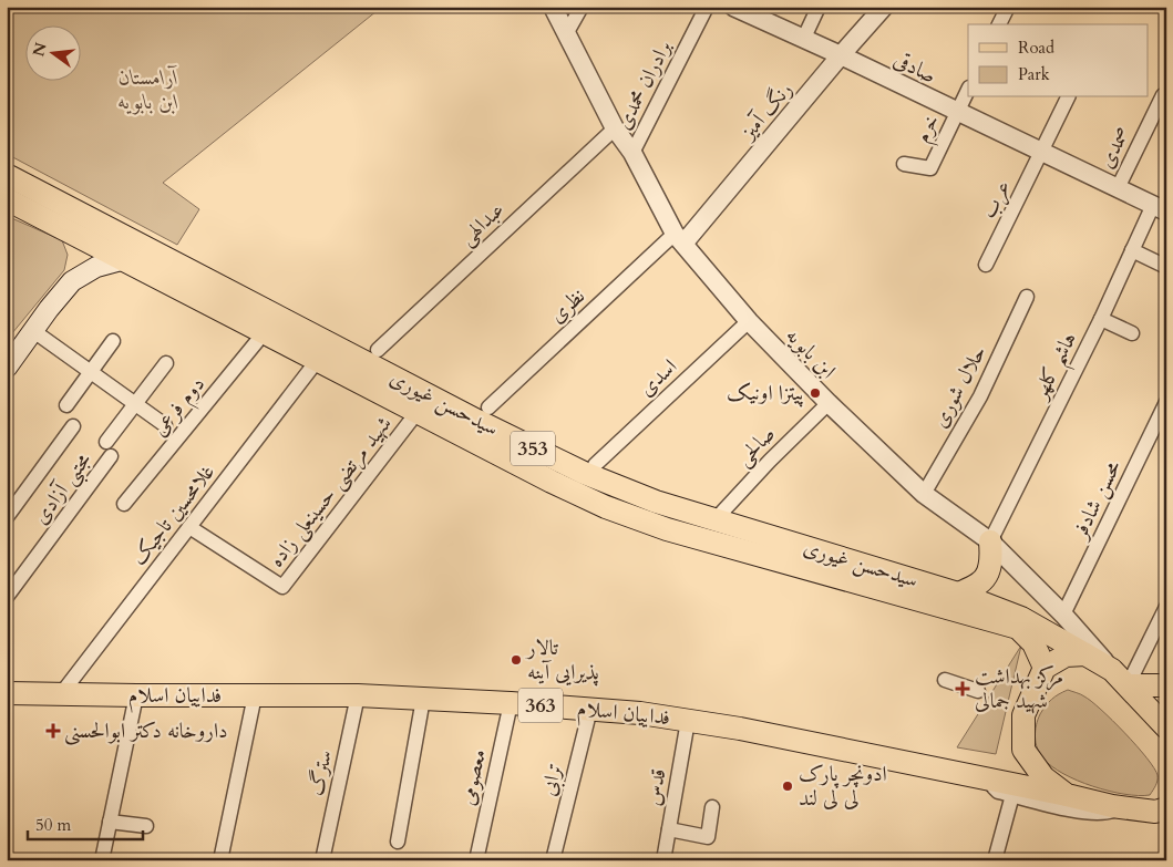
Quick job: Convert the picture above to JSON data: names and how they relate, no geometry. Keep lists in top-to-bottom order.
{
  "streets": {
    "main road": [
      "سیدحسن غیوری",
      "353",
      "فداییان اسلام",
      "363"
    ],
    "street": [
      "صادقی",
      "برادران محمدی",
      "رنگ آمیز",
      "خرم",
      "صمدی",
      "عرب",
      "عبدالهی",
      "نظری",
      "ابن بابویه",
      "هاشم کلهر",
      "اسدی",
      "حلال شوری",
      "دوم فرعی",
      "صالحی",
      "مجتبی آزادی",
      "شهید مرتضی حسینعلی زاده",
      "محسن شادفر",
      "غلامحسین تاجیک",
      "سترگ",
      "معصومی",
      "ترابی",
      "قدس"
    ]
  },
  "crossings": [
    ["صادقی", "رنگ آمیز"],
    ["صادقی", "خرم"],
    ["صادقی", "صمدی"],
    ["صادقی", "عرب"],
    ["صادقی", "هاشم کلهر"],
    ["برادران محمدی", "ابن بابویه"],
    ["رنگ آمیز", "نظری"],
    ["رنگ آمیز", "ابن بابویه"],
    ["عبدالهی", "ابن بابویه"],
    ["نظری", "ابن بابویه"],
    ["ابن بابویه", "هاشم کلهر"],
    ["ابن بابویه", "اسدی"],
    ["ابن بابویه", "حلال شوری"],
    ["ابن بابویه", "سیدحسن غیوری"],
    ["ابن بابویه", "صالحی"],
    ["ابن بابویه", "محسن شادفر"],
    ["سیدحسن غیوری", "دوم فرعی"],
    ["سیدحسن غیوری", "صالحی"],
    ["سیدحسن غیوری", "شهید مرتضی حسینعلی زاده"],
    ["سیدحسن غیوری", "غلامحسین تاجیک"],
    ["شهید مرتضی حسینعلی زاده", "غلامحسین تاجیک"],
    ["غلامحسین تاجیک", "فداییان اسلام"],
    ["فداییان اسلام", "سترگ"],
    ["فداییان اسلام", "معصومی"],
    ["فداییان اسلام", "ترابی"],
    ["فداییان اسلام", "قدس"]
  ],
  "parks": ["آرامستان ابن بابویه"],
  "places": {
    "other": ["پیتزا اونیک", "تالار پذیرایی آینه", "ادونچر پارک لی لی لند"],
    "health": ["مرکز بهداشت شهید جمالی", "داروخانه دکتر ابوالحسنی"]
  },
  "legend": ["Road", "Park"],
  "scale_bar": "50 m",
  "north": "left"
}
